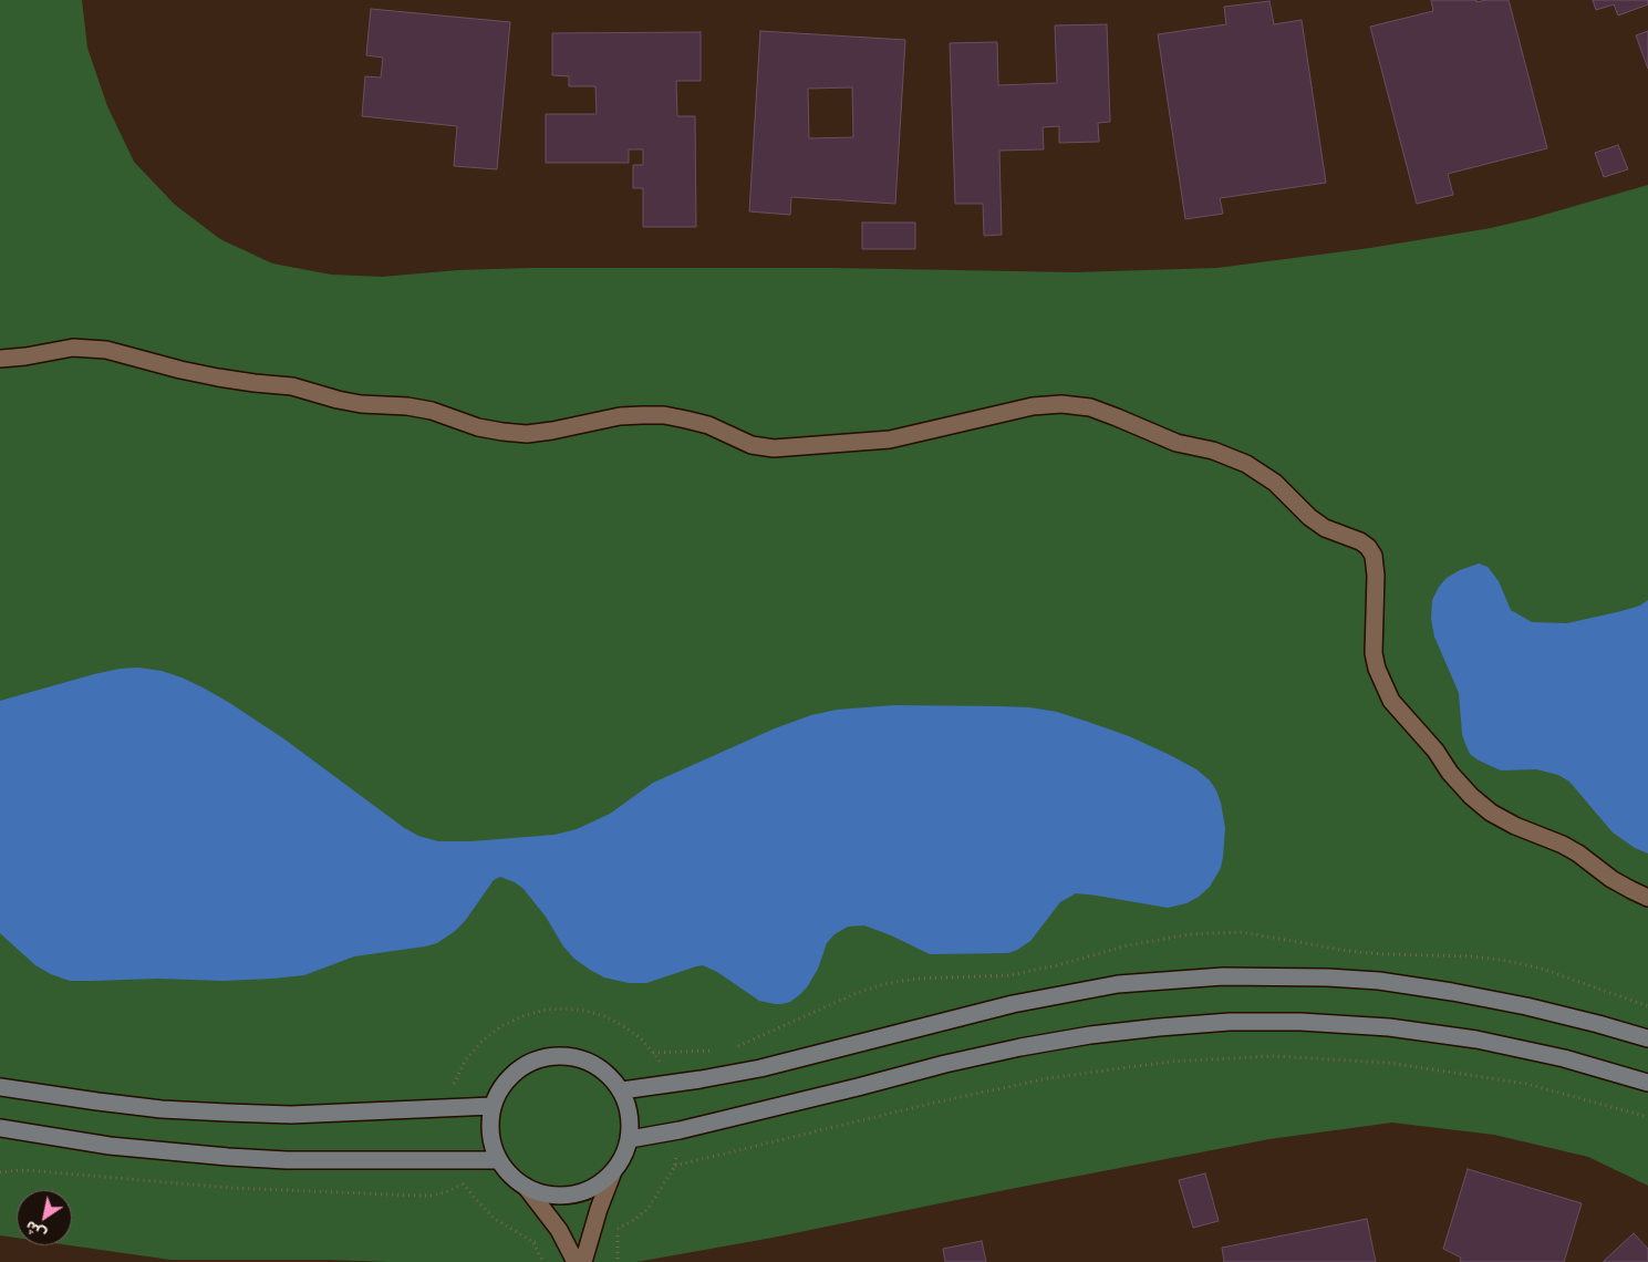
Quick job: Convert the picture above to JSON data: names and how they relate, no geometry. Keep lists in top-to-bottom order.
{
  "north": "bottom left"
}
